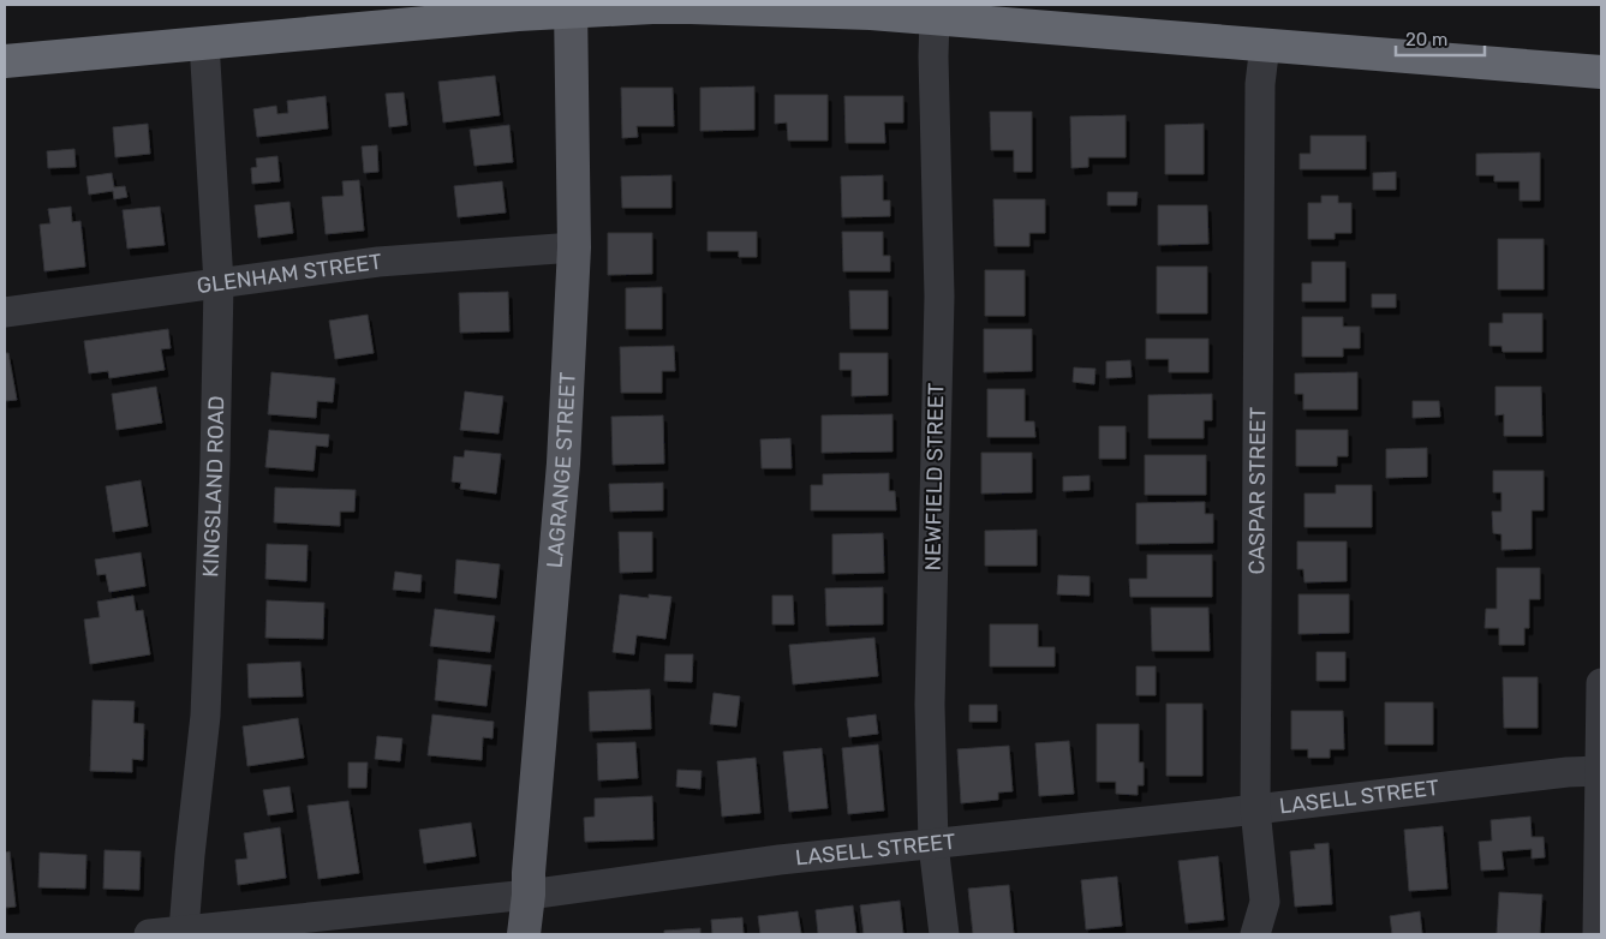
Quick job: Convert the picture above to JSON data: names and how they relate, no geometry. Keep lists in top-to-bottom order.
{
  "streets": {
    "main road": ["LAGRANGE STREET"],
    "street": [
      "GLENHAM STREET",
      "NEWFIELD STREET",
      "KINGSLAND ROAD",
      "CASPAR STREET",
      "LASELL STREET"
    ]
  },
  "crossings": [
    ["GLENHAM STREET", "LAGRANGE STREET"],
    ["GLENHAM STREET", "KINGSLAND ROAD"],
    ["LAGRANGE STREET", "LASELL STREET"],
    ["NEWFIELD STREET", "LASELL STREET"],
    ["KINGSLAND ROAD", "LASELL STREET"],
    ["CASPAR STREET", "LASELL STREET"]
  ],
  "scale_bar": "20 m"
}
